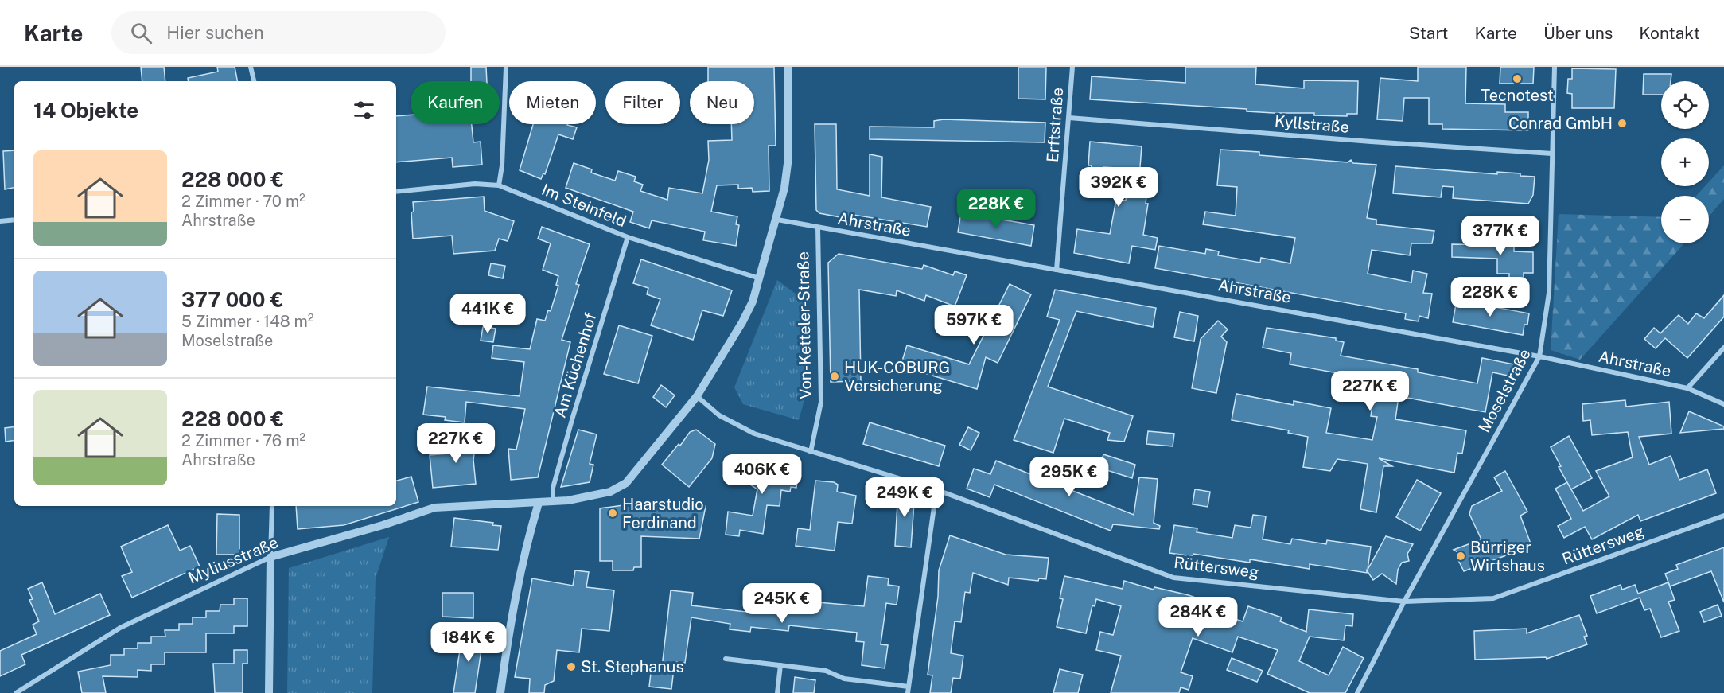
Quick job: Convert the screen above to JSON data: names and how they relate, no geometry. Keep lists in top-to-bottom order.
{
  "streets": {
    "street": [
      "Kyllstraße",
      "Erftstraße",
      "Im Steinfeld",
      "Ahrstraße",
      "Von-Ketteler-Straße",
      "Am Küchenhof",
      "Moselstraße",
      "Rüttersweg",
      "Myliusstraße"
    ]
  },
  "crossings": [
    ["Kyllstraße", "Erftstraße"],
    ["Kyllstraße", "Moselstraße"],
    ["Erftstraße", "Ahrstraße"],
    ["Im Steinfeld", "Am Küchenhof"],
    ["Ahrstraße", "Von-Ketteler-Straße"],
    ["Ahrstraße", "Moselstraße"],
    ["Von-Ketteler-Straße", "Rüttersweg"],
    ["Moselstraße", "Rüttersweg"]
  ],
  "places": [
    "Tecnotest",
    "Conrad GmbH",
    "HUK-COBURG Versicherung",
    "Haarstudio Ferdinand",
    "Bürriger Wirtshaus",
    "St. Stephanus"
  ],
  "page": {
    "header": "Karte",
    "search": "Hier suchen",
    "nav": [
      "Start",
      "Karte",
      "Über uns",
      "Kontakt"
    ],
    "map_buttons": ["+", "−"],
    "chip": [
      "Kaufen",
      "Mieten",
      "Filter",
      "Neu"
    ],
    "heading": "14 Objekte",
    "list": [
      {
        "name": "228 000 €",
        "note": "2 Zimmer · 70 m² · Ahrstraße"
      },
      {
        "name": "377 000 €",
        "note": "5 Zimmer · 148 m² · Moselstraße"
      },
      {
        "name": "228 000 €",
        "note": "2 Zimmer · 76 m² · Ahrstraße"
      }
    ],
    "price": [
      "392K €",
      "228K €",
      "377K €",
      "228K €",
      "441K €",
      "597K €",
      "227K €",
      "227K €",
      "406K €",
      "295K €",
      "249K €",
      "245K €",
      "284K €",
      "184K €"
    ]
  }
}
